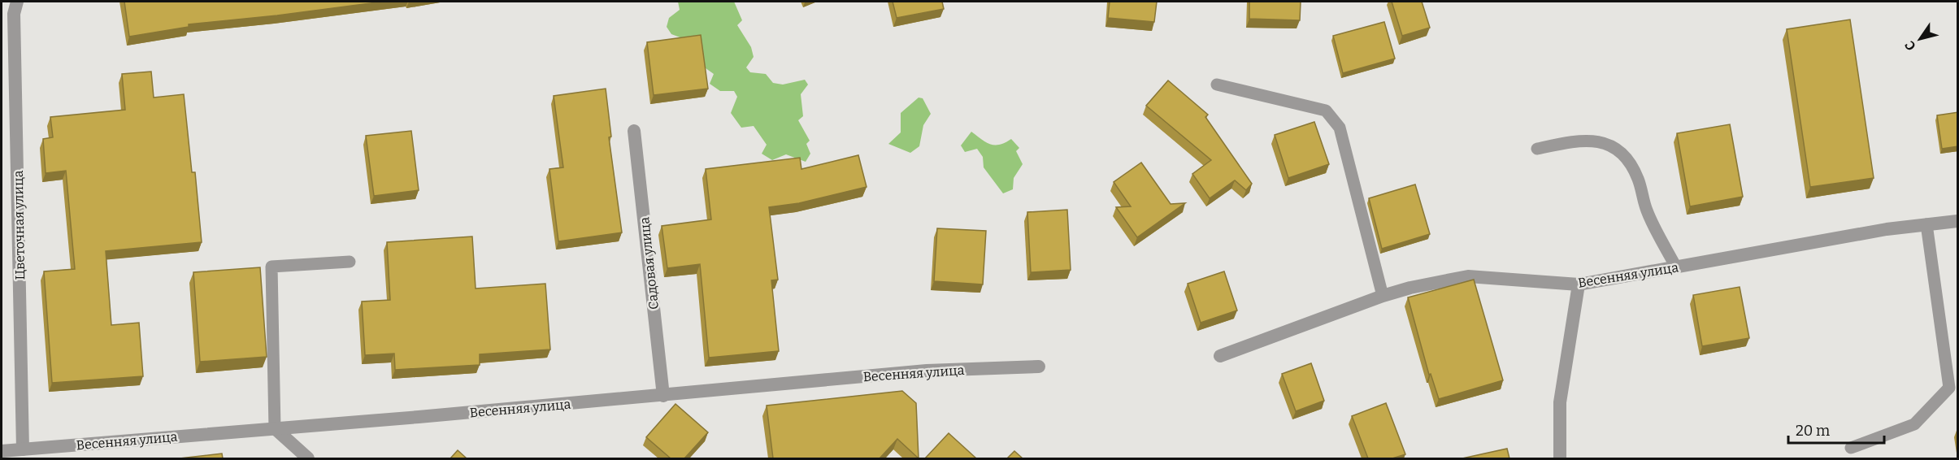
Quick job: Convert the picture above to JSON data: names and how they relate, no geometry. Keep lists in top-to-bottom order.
{
  "streets": {
    "street": ["Цветочная улица", "Садовая улица", "Весенняя улица"]
  },
  "crossings": [
    ["Цветочная улица", "Весенняя улица"],
    ["Садовая улица", "Весенняя улица"]
  ],
  "scale_bar": "20 m",
  "north": "bottom left"
}
